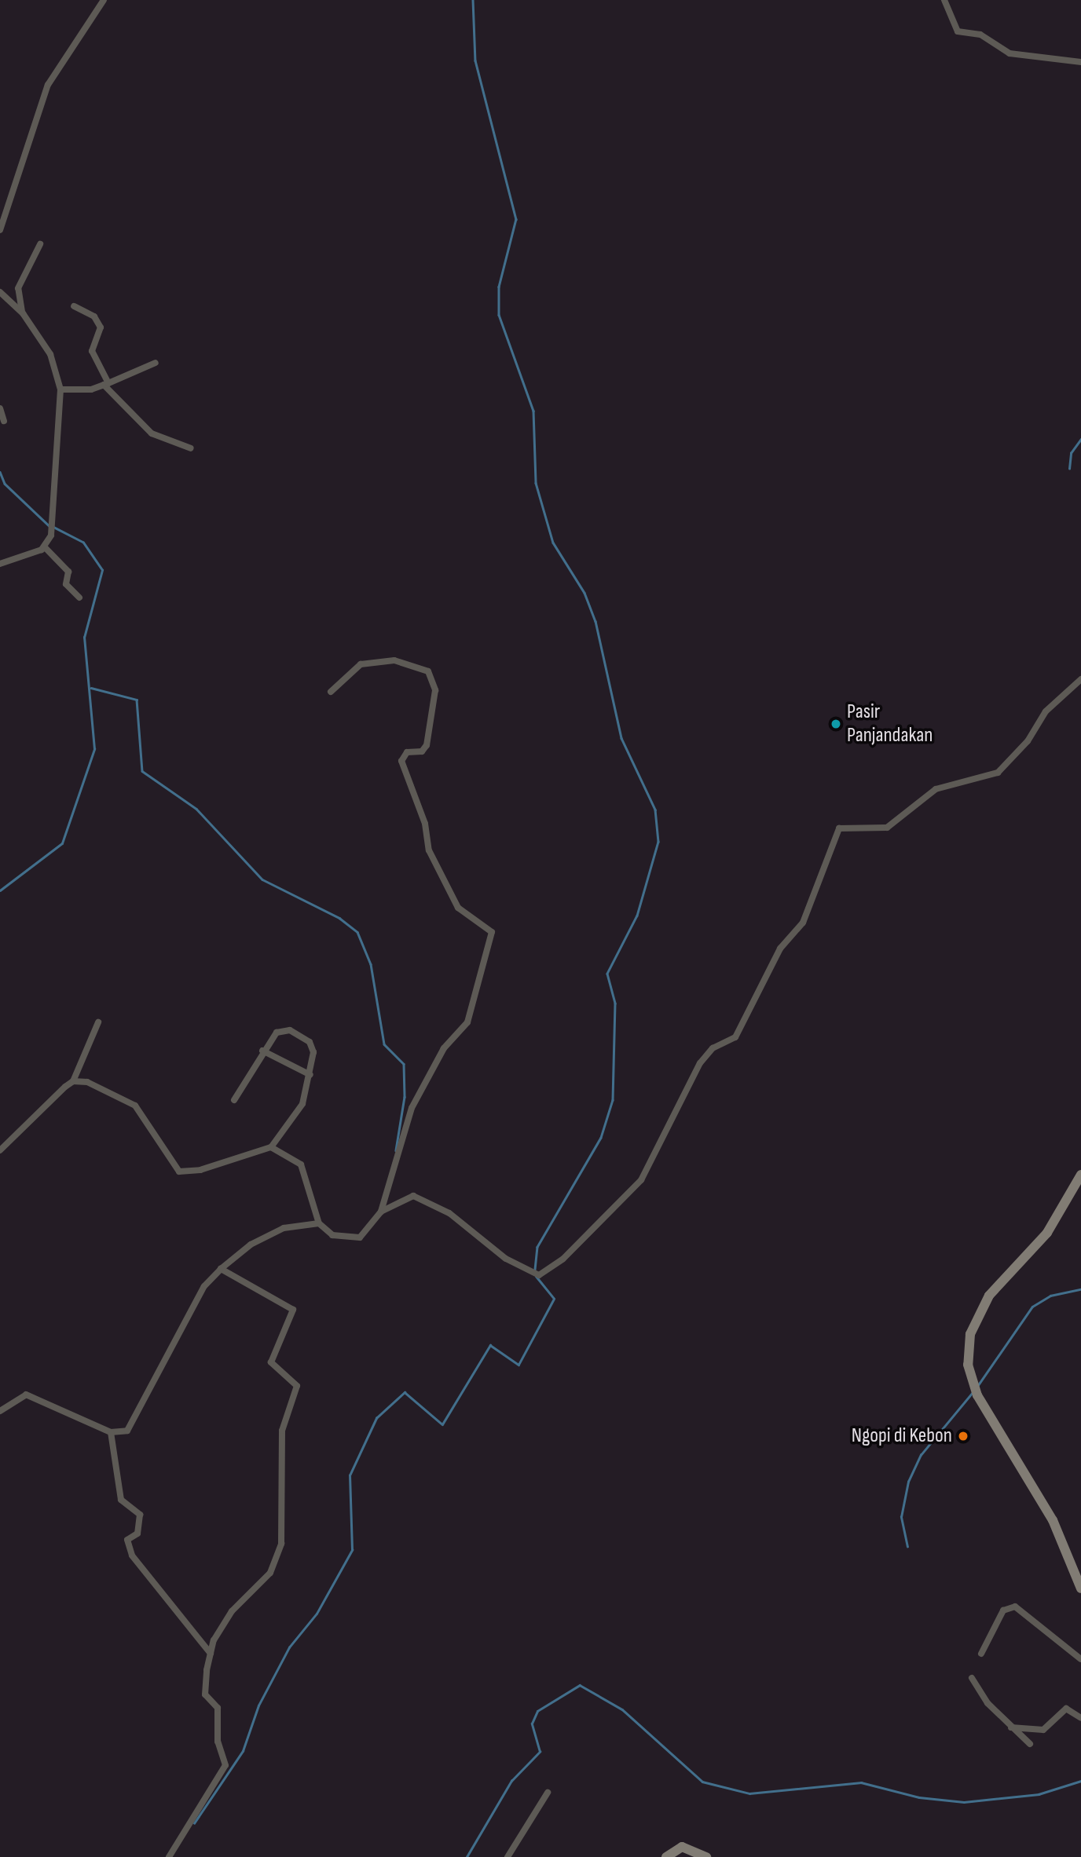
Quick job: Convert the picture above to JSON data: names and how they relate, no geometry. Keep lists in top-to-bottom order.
{
  "places": ["Pasir Panjandakan", "Ngopi di Kebon"]
}
